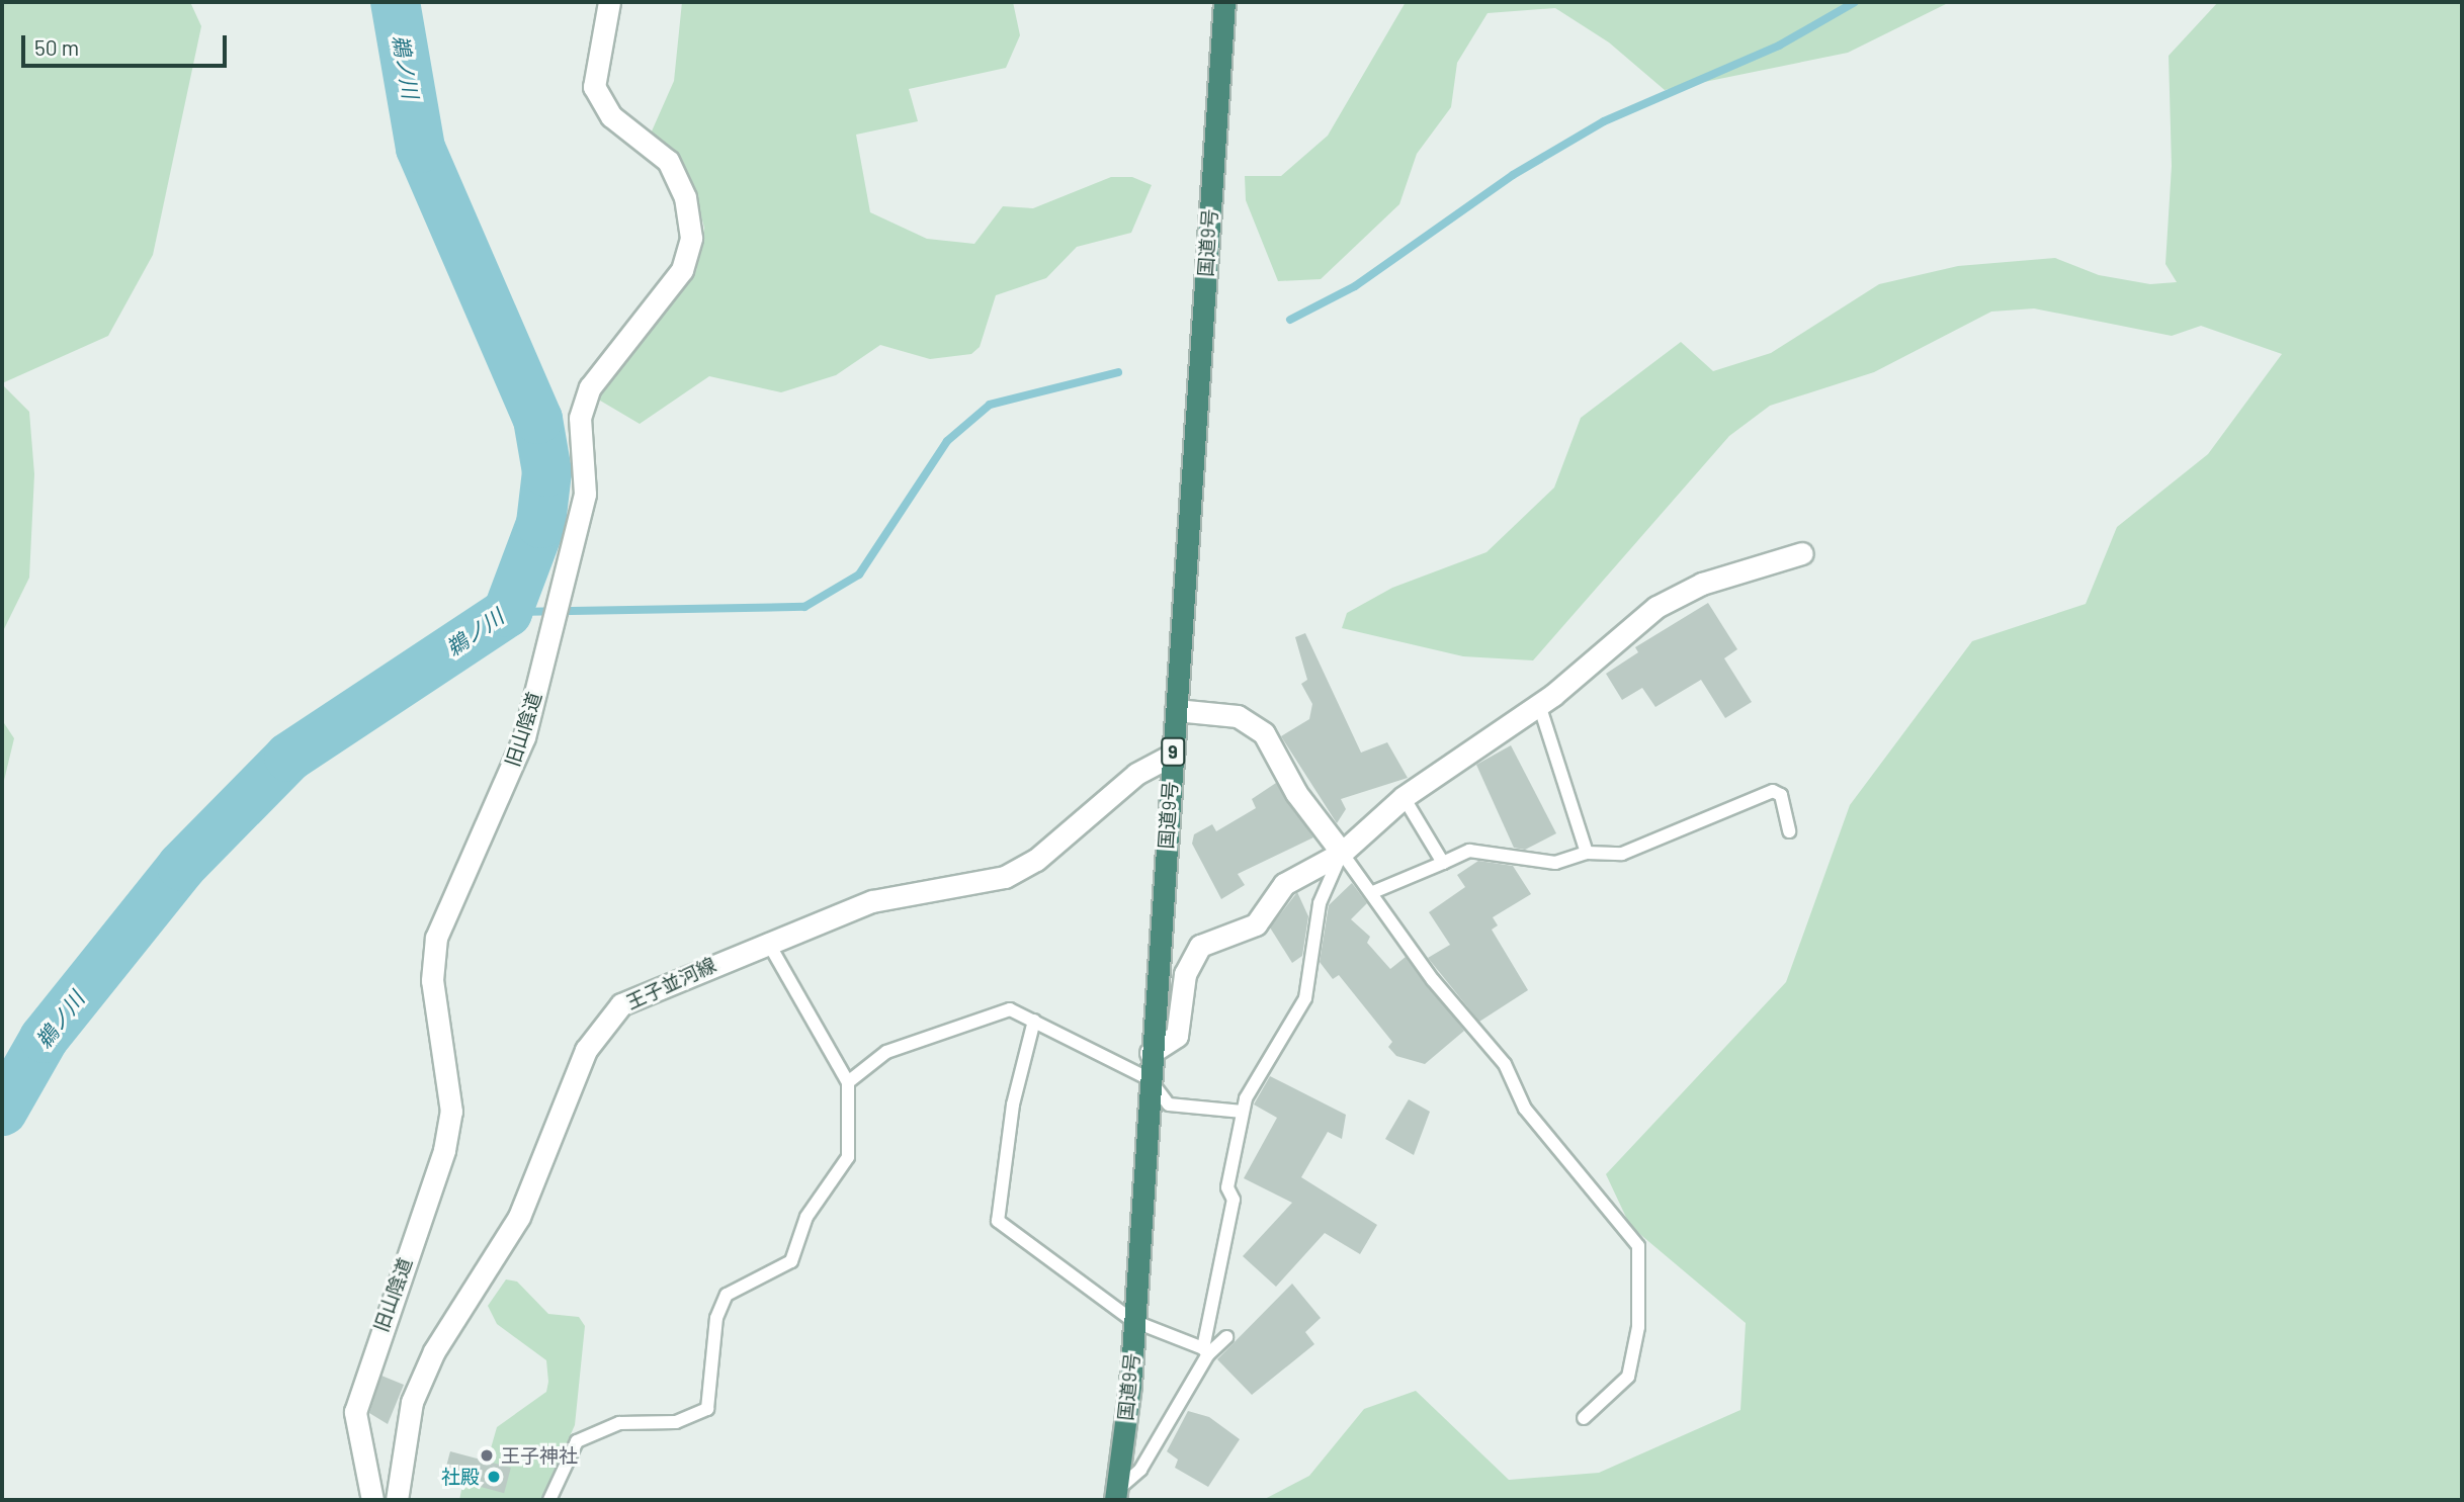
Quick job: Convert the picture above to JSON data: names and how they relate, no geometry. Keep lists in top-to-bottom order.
{
  "streets": {
    "highway": ["国道9号", "9"],
    "street": ["旧山陰道", "王子並河線"]
  },
  "crossings": [
    ["国道9号", "王子並河線"]
  ],
  "water": ["鵜ノ川"],
  "places": ["王子神社", "社殿"],
  "scale_bar": "50 m"
}
